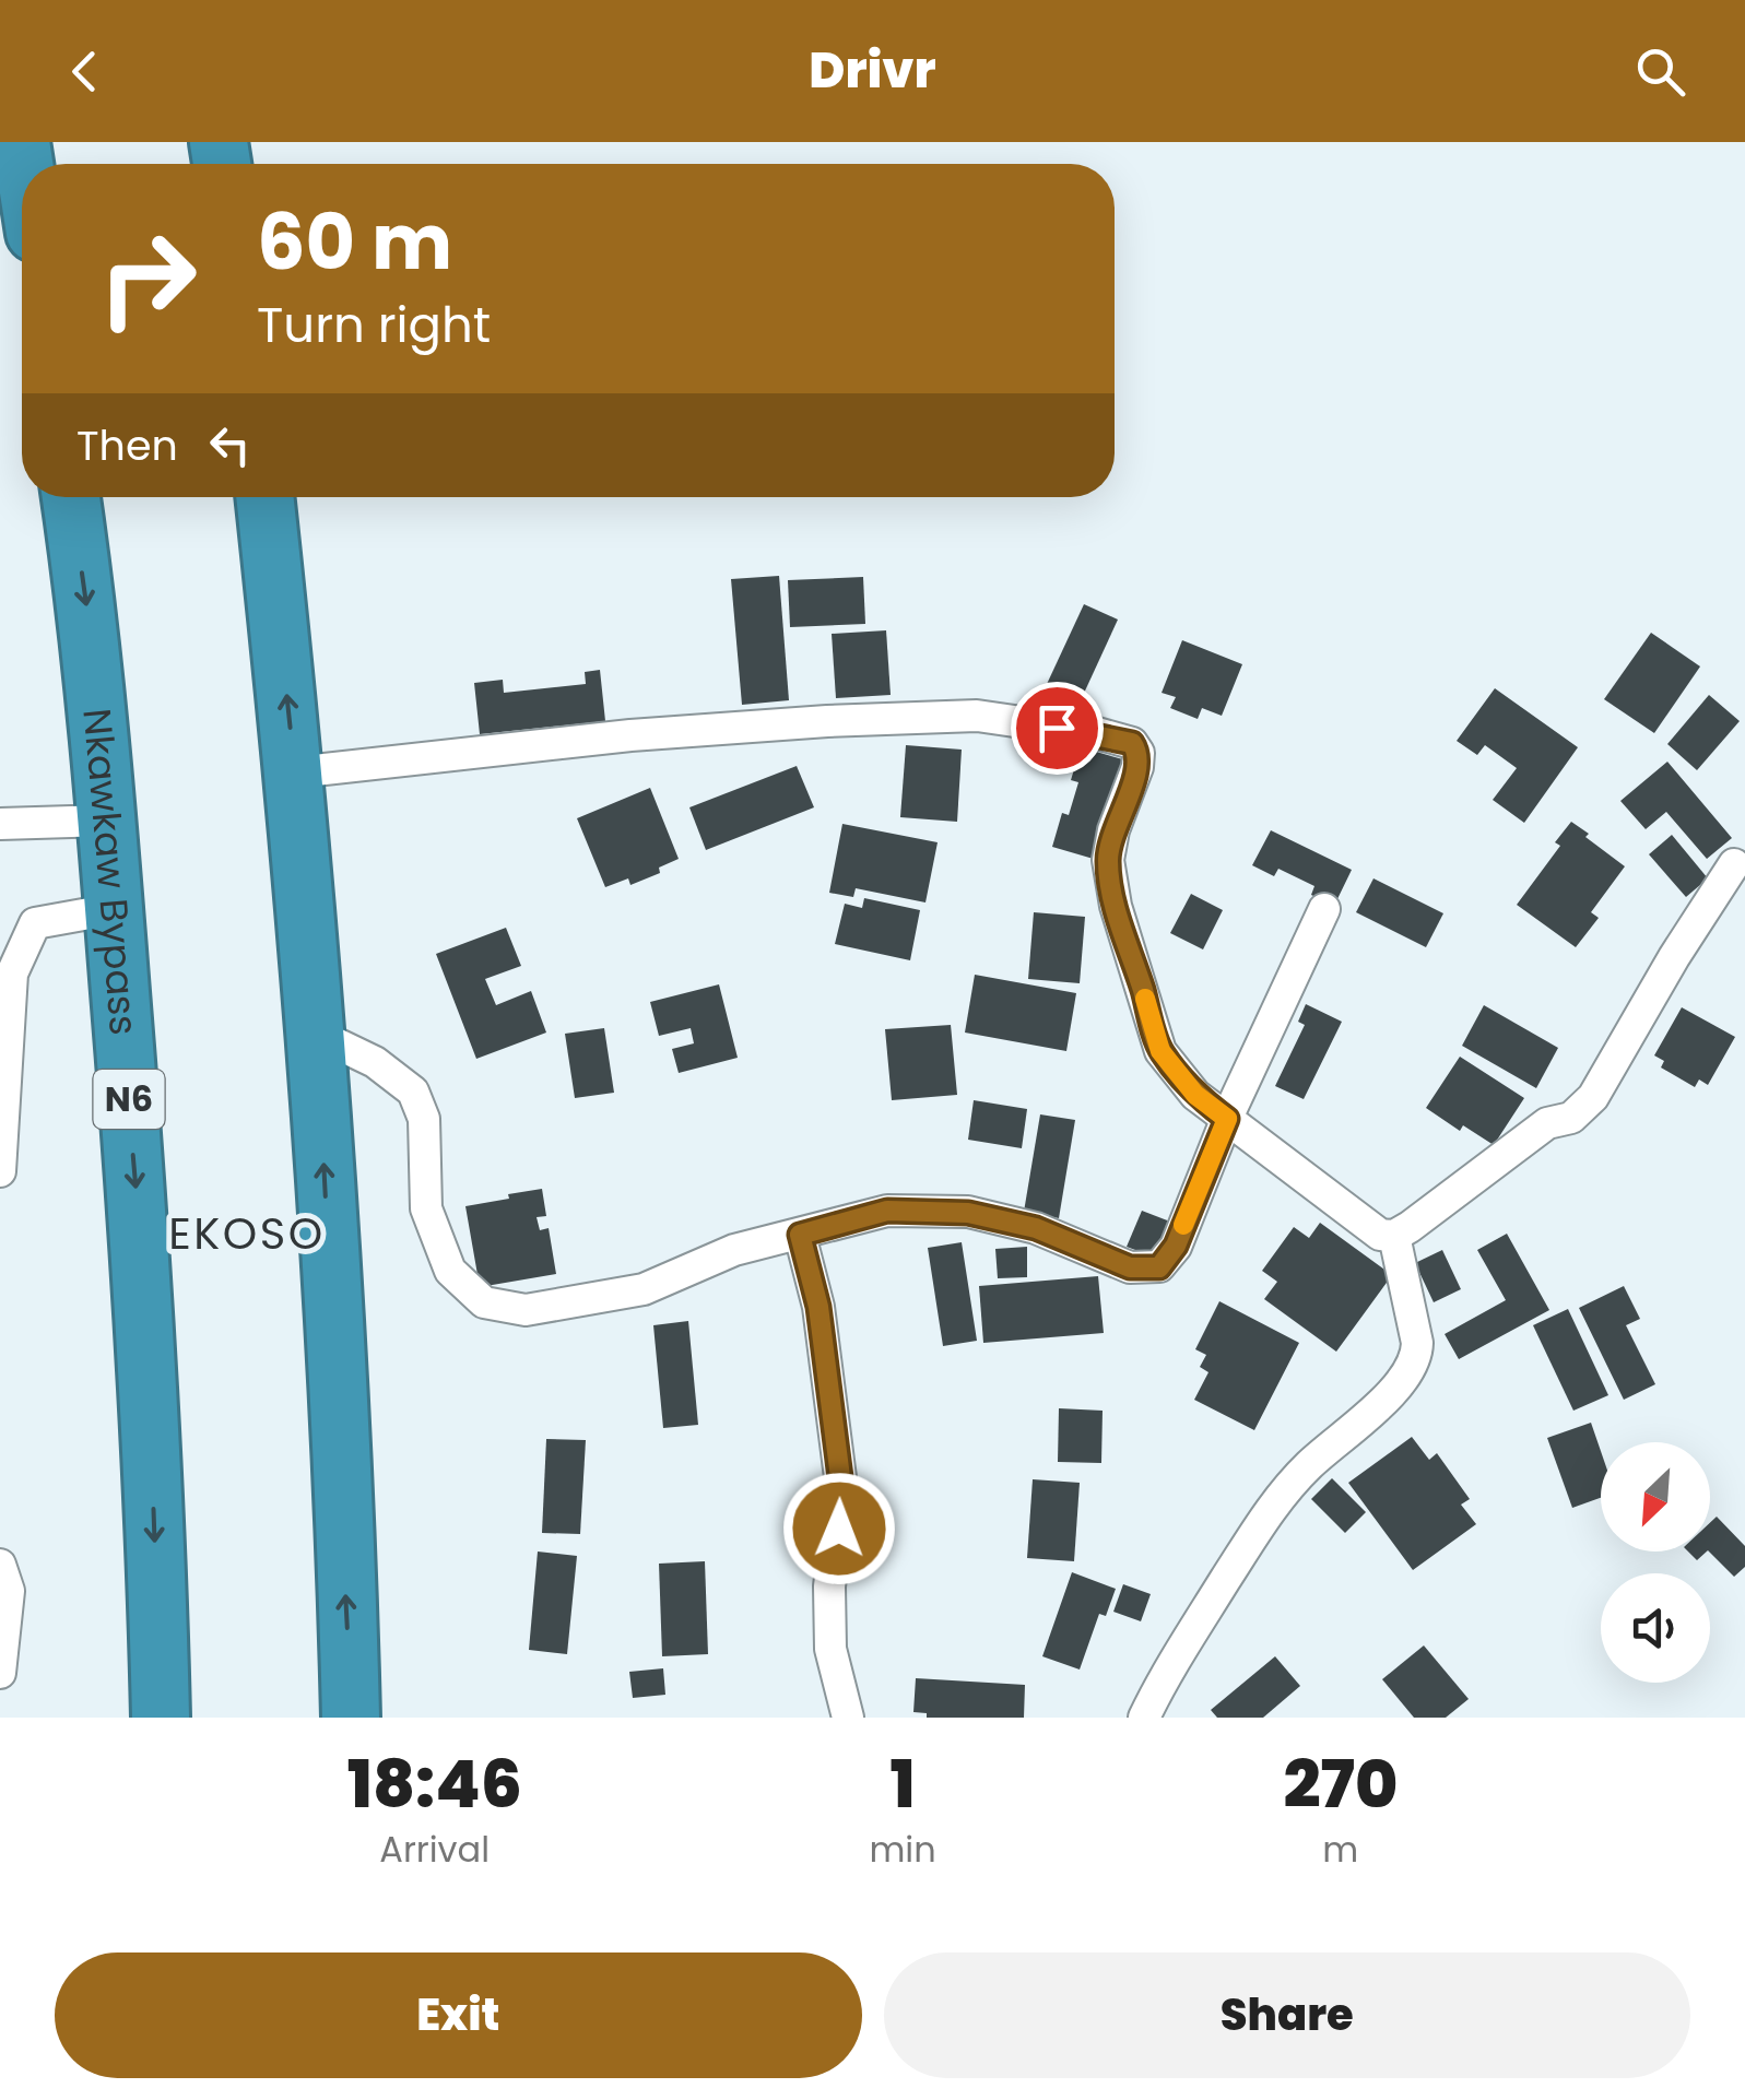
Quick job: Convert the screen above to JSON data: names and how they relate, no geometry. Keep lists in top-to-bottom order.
{
  "streets": {
    "highway": ["Nkawkaw Bypass", "N6"]
  },
  "districts": ["EKOSO"],
  "north": "bottom left",
  "page": {
    "header": "Drivr",
    "turn": ["60 m", "Turn right"],
    "then": "Then",
    "eta": [
      "18:46",
      "Arrival",
      "1",
      "min",
      "270",
      "m"
    ],
    "buttons": ["Exit", "Share"]
  }
}
